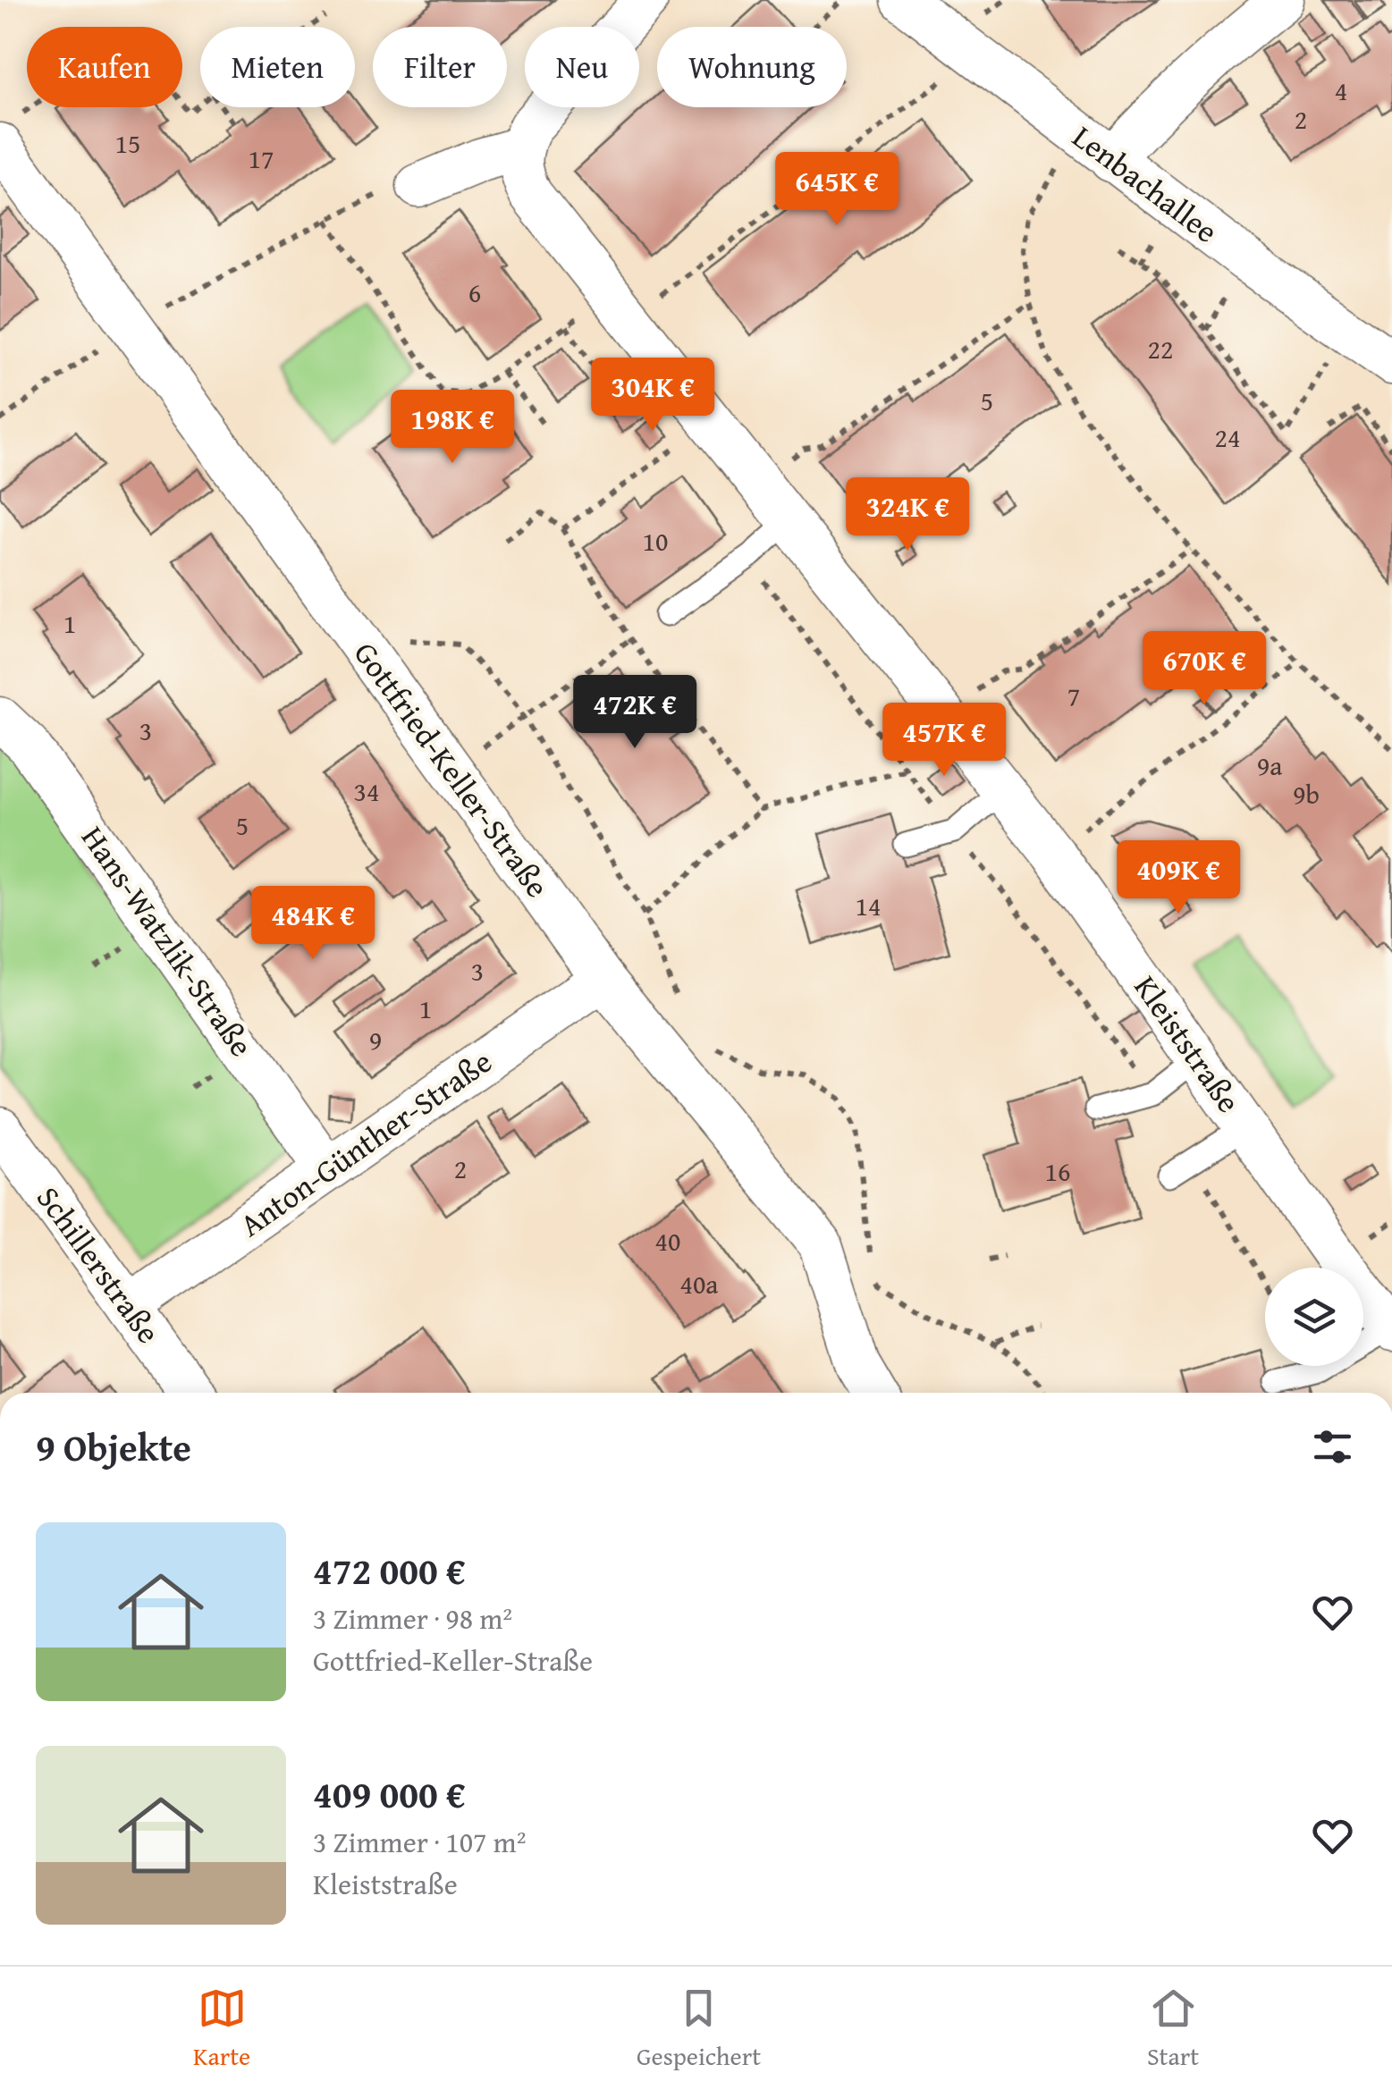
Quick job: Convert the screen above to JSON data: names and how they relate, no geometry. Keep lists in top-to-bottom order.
{
  "streets": {
    "street": [
      "Lenbachallee",
      "Gottfried-Keller-Straße",
      "Hans-Watzlik-Straße",
      "Kleiststraße",
      "Anton-Günther-Straße",
      "Schillerstraße"
    ]
  },
  "crossings": [
    ["Gottfried-Keller-Straße", "Anton-Günther-Straße"],
    ["Hans-Watzlik-Straße", "Anton-Günther-Straße"],
    ["Anton-Günther-Straße", "Schillerstraße"]
  ],
  "house_numbers": [
    "4",
    "2",
    "15",
    "17",
    "6",
    "22",
    "5",
    "24",
    "10",
    "1",
    "7",
    "3",
    "9a",
    "34",
    "9b",
    "5",
    "14",
    "3",
    "1",
    "9",
    "2",
    "16",
    "40",
    "40a"
  ],
  "page": {
    "chip": [
      "Kaufen",
      "Mieten",
      "Filter",
      "Neu",
      "Wohnung"
    ],
    "price": [
      "645K €",
      "304K €",
      "198K €",
      "324K €",
      "670K €",
      "472K €",
      "457K €",
      "409K €",
      "484K €"
    ],
    "heading": "9 Objekte",
    "list": [
      {
        "name": "472 000 €",
        "note": "3 Zimmer · 98 m² · Gottfried-Keller-Straße"
      },
      {
        "name": "409 000 €",
        "note": "3 Zimmer · 107 m² · Kleiststraße"
      }
    ],
    "tabs": ["Karte", "Gespeichert", "Start"]
  }
}
